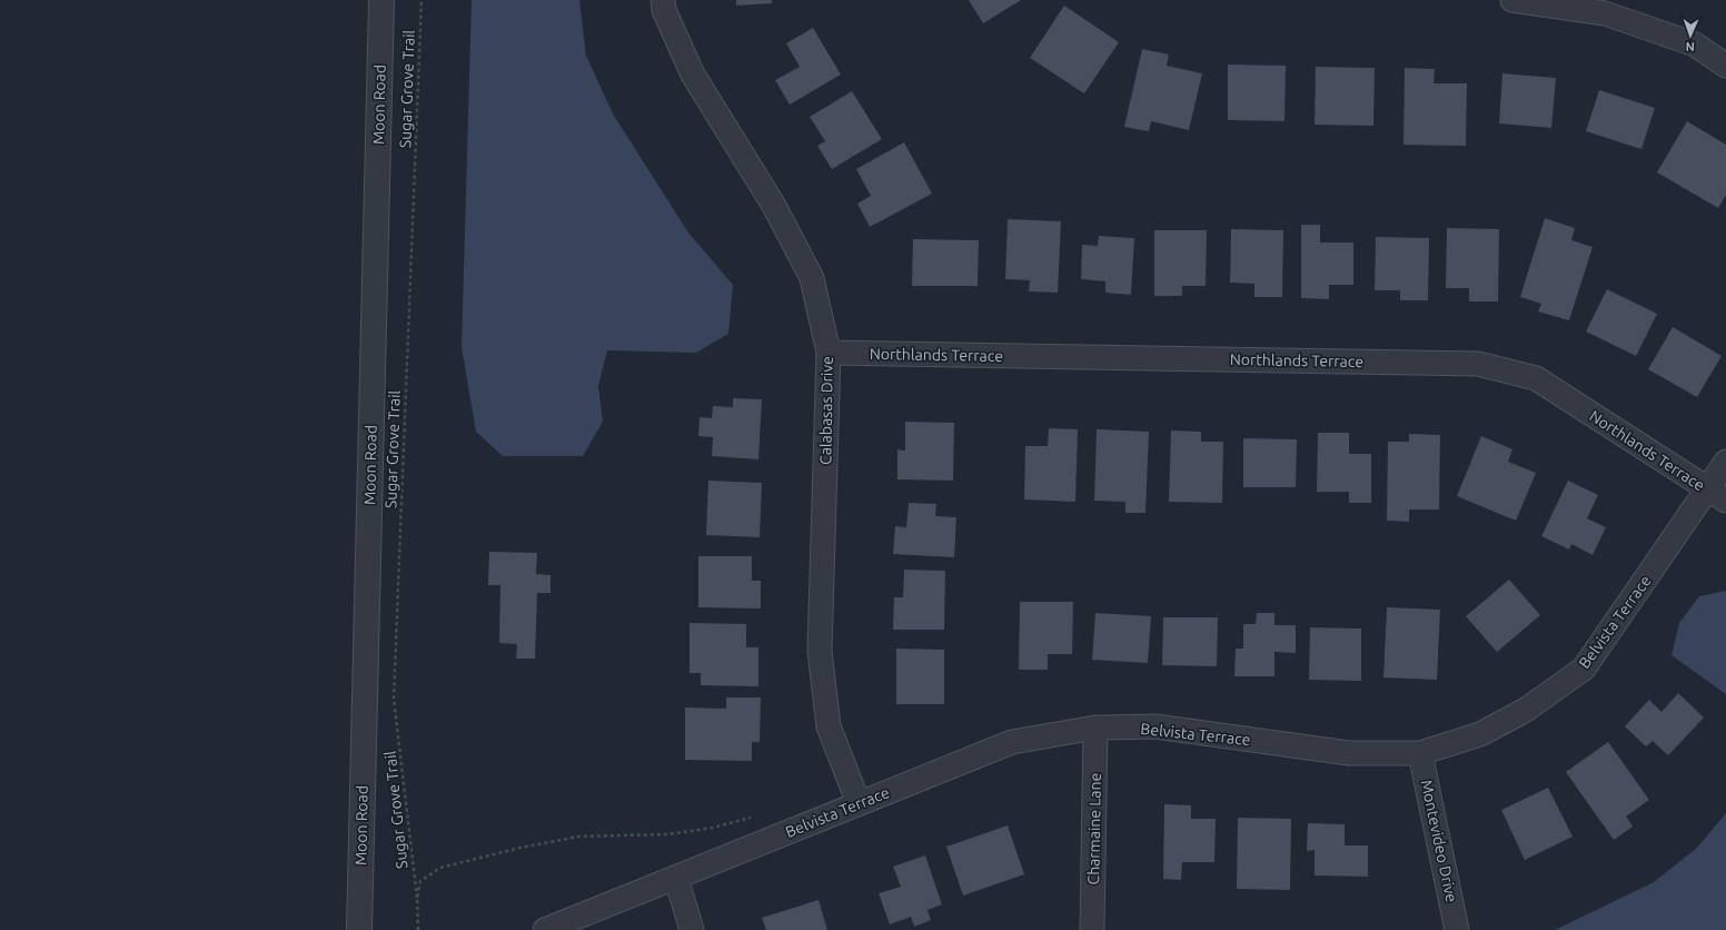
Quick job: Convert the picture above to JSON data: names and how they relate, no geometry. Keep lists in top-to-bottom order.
{
  "streets": {
    "street": [
      "Moon Road",
      "Northlands Terrace",
      "Calabasas Drive",
      "Belvista Terrace",
      "Charmaine Lane",
      "Montevideo Drive"
    ],
    "path": ["Sugar Grove Trail"]
  },
  "crossings": [
    ["Northlands Terrace", "Calabasas Drive"],
    ["Northlands Terrace", "Belvista Terrace"],
    ["Calabasas Drive", "Belvista Terrace"],
    ["Belvista Terrace", "Charmaine Lane"],
    ["Belvista Terrace", "Montevideo Drive"]
  ],
  "north": "bottom"
}
